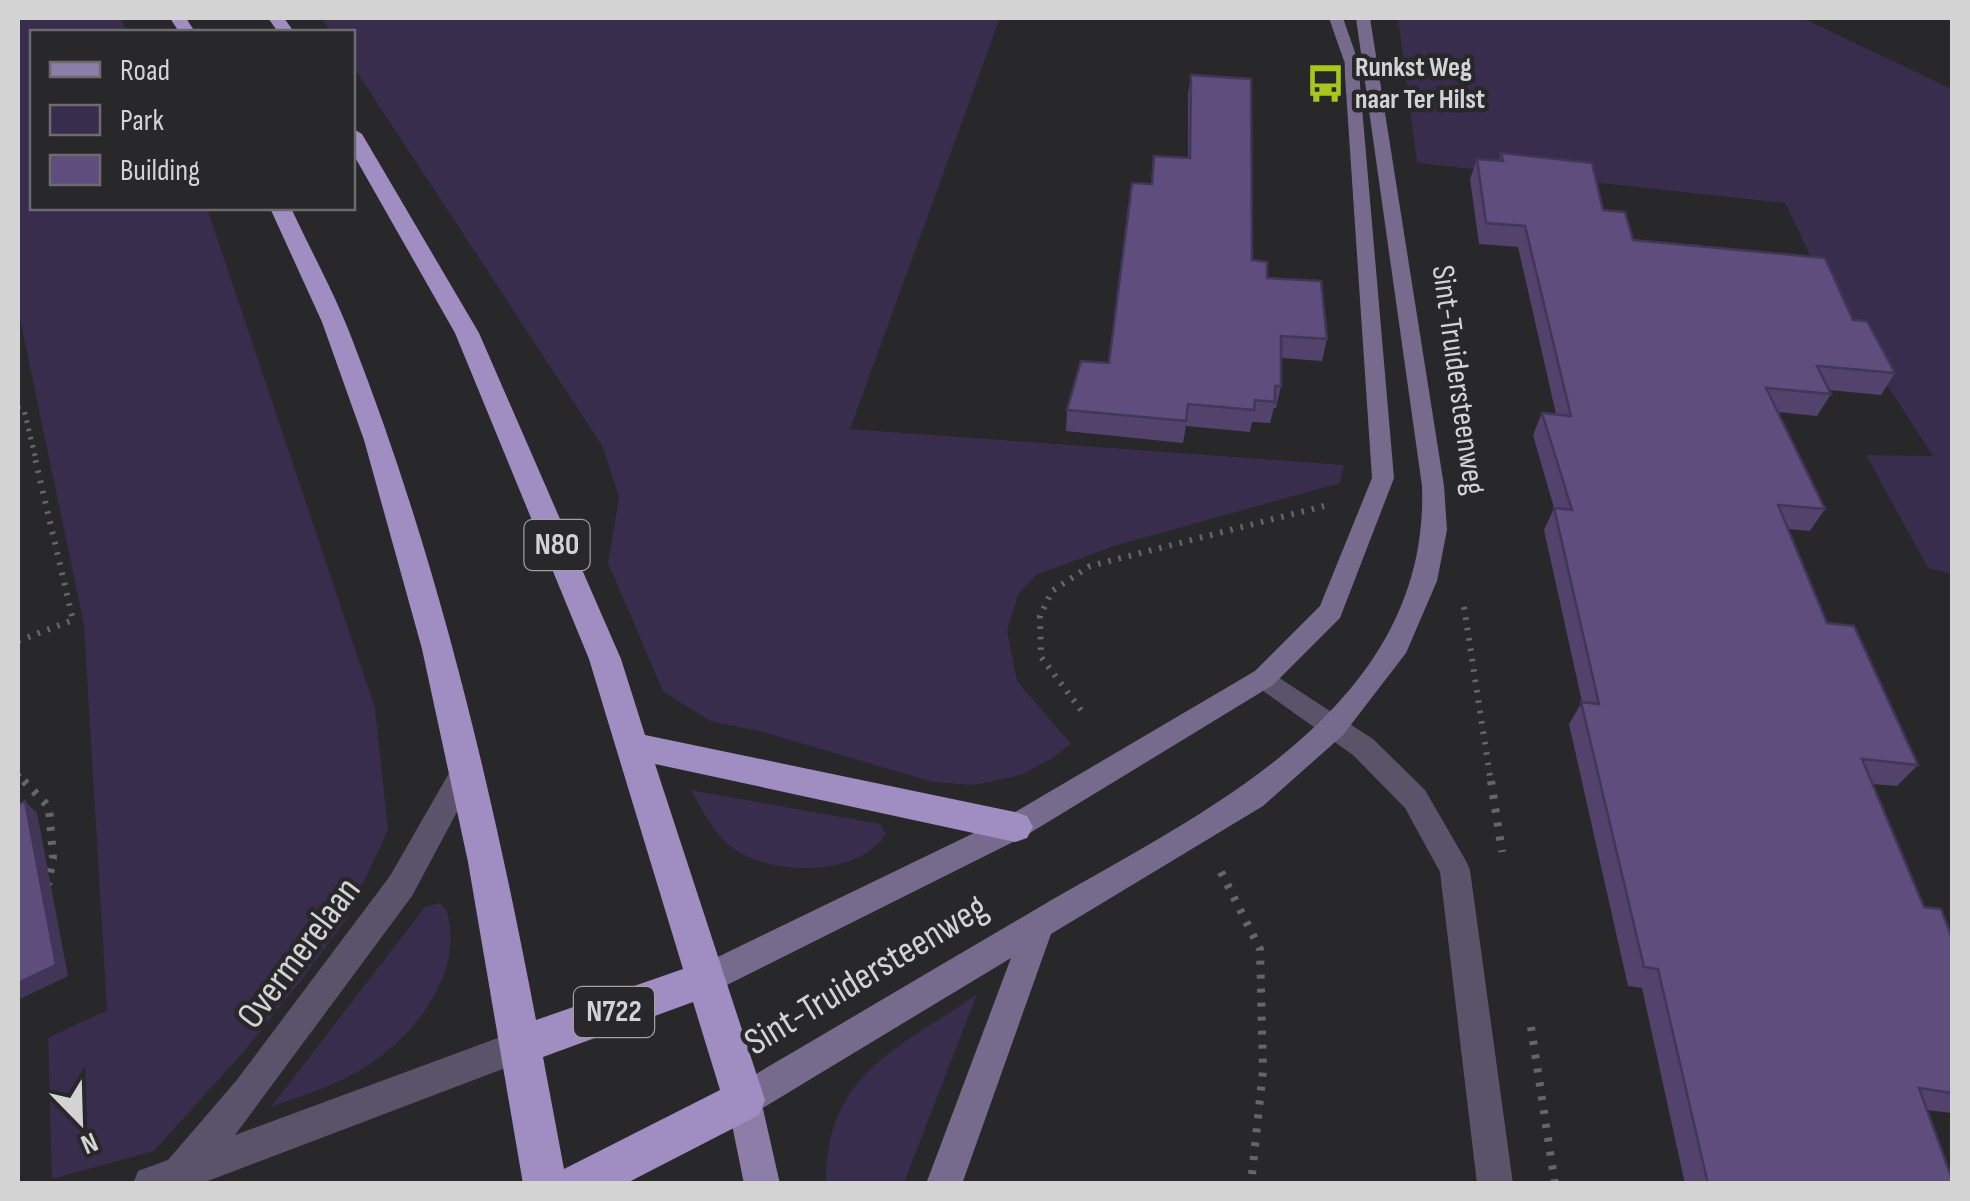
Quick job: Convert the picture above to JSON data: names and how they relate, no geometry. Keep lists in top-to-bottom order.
{
  "streets": {
    "highway": ["Sint-Truidersteenweg", "N80", "N722"],
    "street": ["Overmerelaan"]
  },
  "crossings": [
    ["Sint-Truidersteenweg", "N80"],
    ["Sint-Truidersteenweg", "Overmerelaan"]
  ],
  "places": {
    "bus stop": ["Runkst Weg naar Ter Hilst"]
  },
  "legend": ["Road", "Park", "Building"],
  "north": "bottom right"
}
